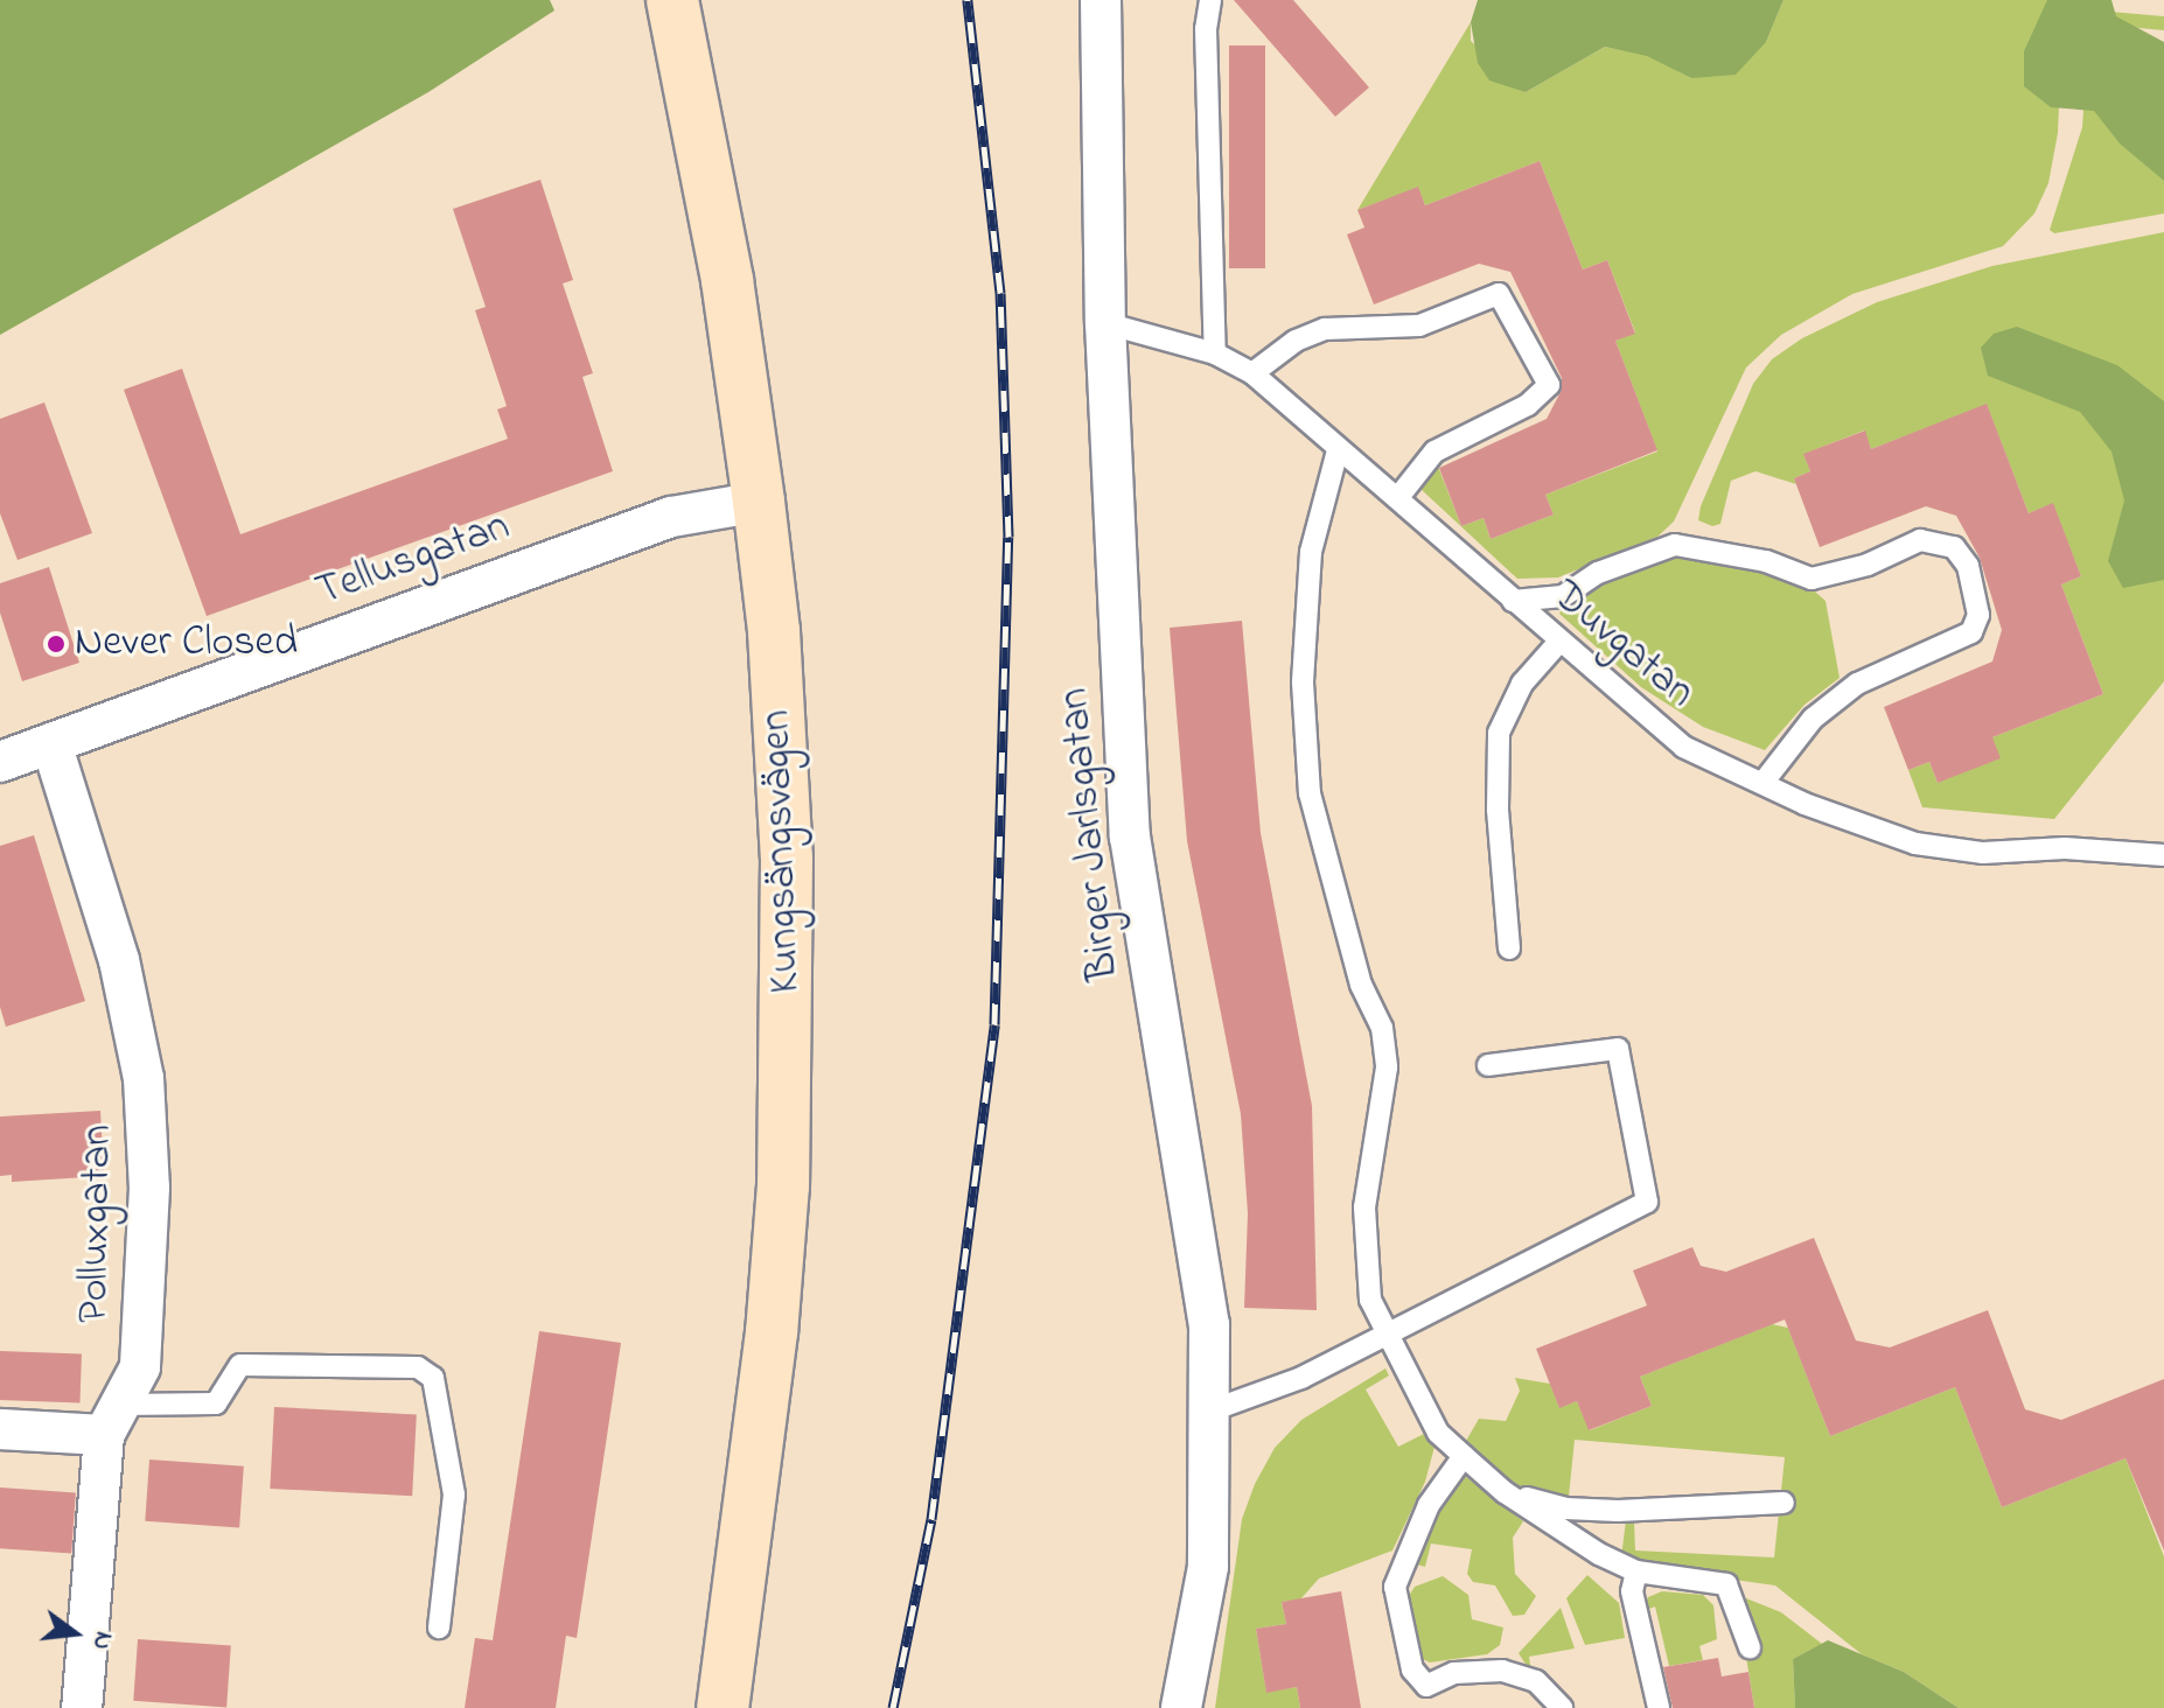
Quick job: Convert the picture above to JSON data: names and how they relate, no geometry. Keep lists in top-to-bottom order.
{
  "streets": {
    "street": [
      "Tellusgatan",
      "Birger Jarlsgatan",
      "Kungsängsvägen",
      "Polluxgatan"
    ],
    "lane": ["Duvgatan"]
  },
  "crossings": [
    ["Tellusgatan", "Kungsängsvägen"],
    ["Tellusgatan", "Polluxgatan"],
    ["Duvgatan", "Birger Jarlsgatan"]
  ],
  "places": ["Never Closed"],
  "north": "right"
}
